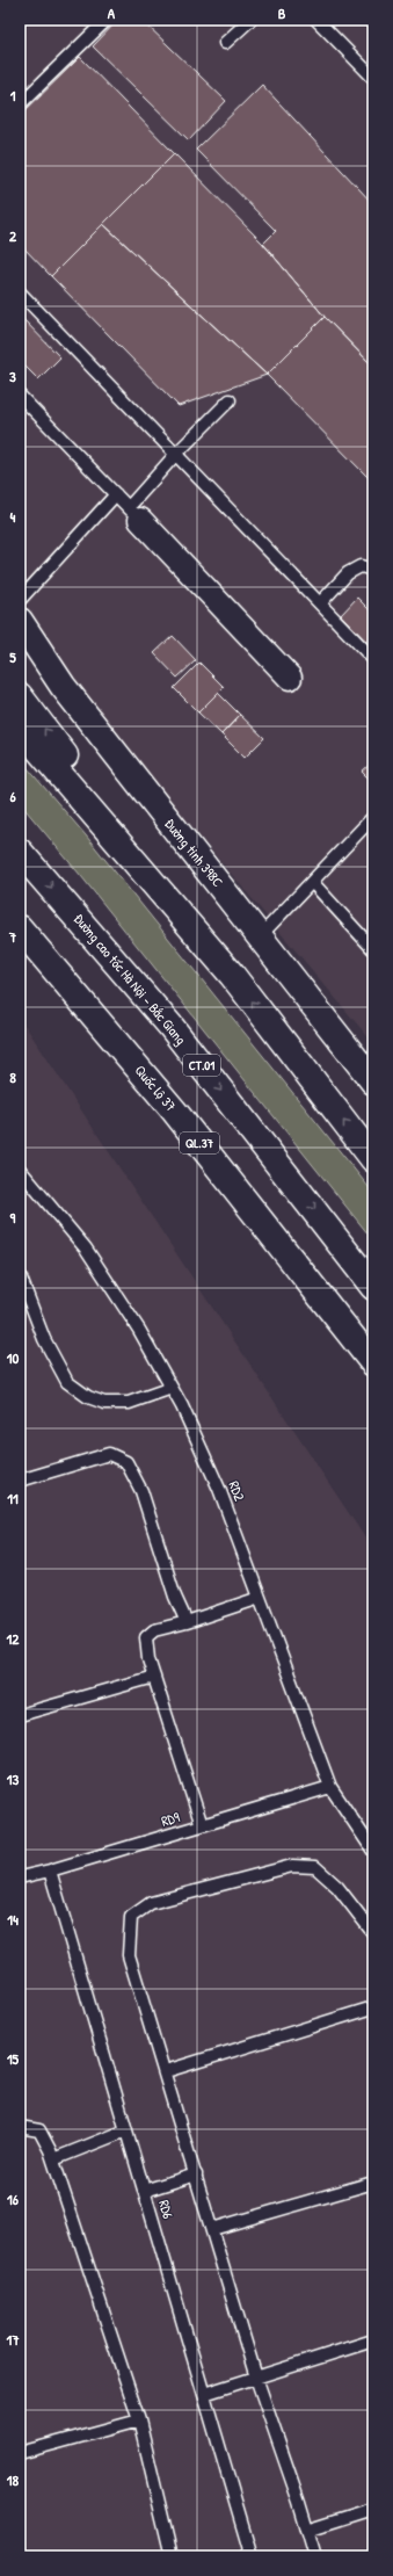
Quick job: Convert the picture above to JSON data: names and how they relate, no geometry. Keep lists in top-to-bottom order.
{
  "streets": {
    "main road": [
      "Đường tỉnh 398C",
      "Đường cao tốc Hà Nội - Bắc Giang",
      "CT.01",
      "Quốc lộ 37",
      "QL.37"
    ],
    "lane": ["RD2", "RD9", "RD6"]
  },
  "crossings": [
    ["RD2", "RD9"],
    ["RD9", "RD6"]
  ],
  "grid": {
    "columns": ["A", "B"],
    "rows": [
      "1",
      "2",
      "3",
      "4",
      "5",
      "6",
      "7",
      "8",
      "9",
      "10",
      "11",
      "12",
      "13",
      "14",
      "15",
      "16",
      "17",
      "18"
    ]
  }
}
